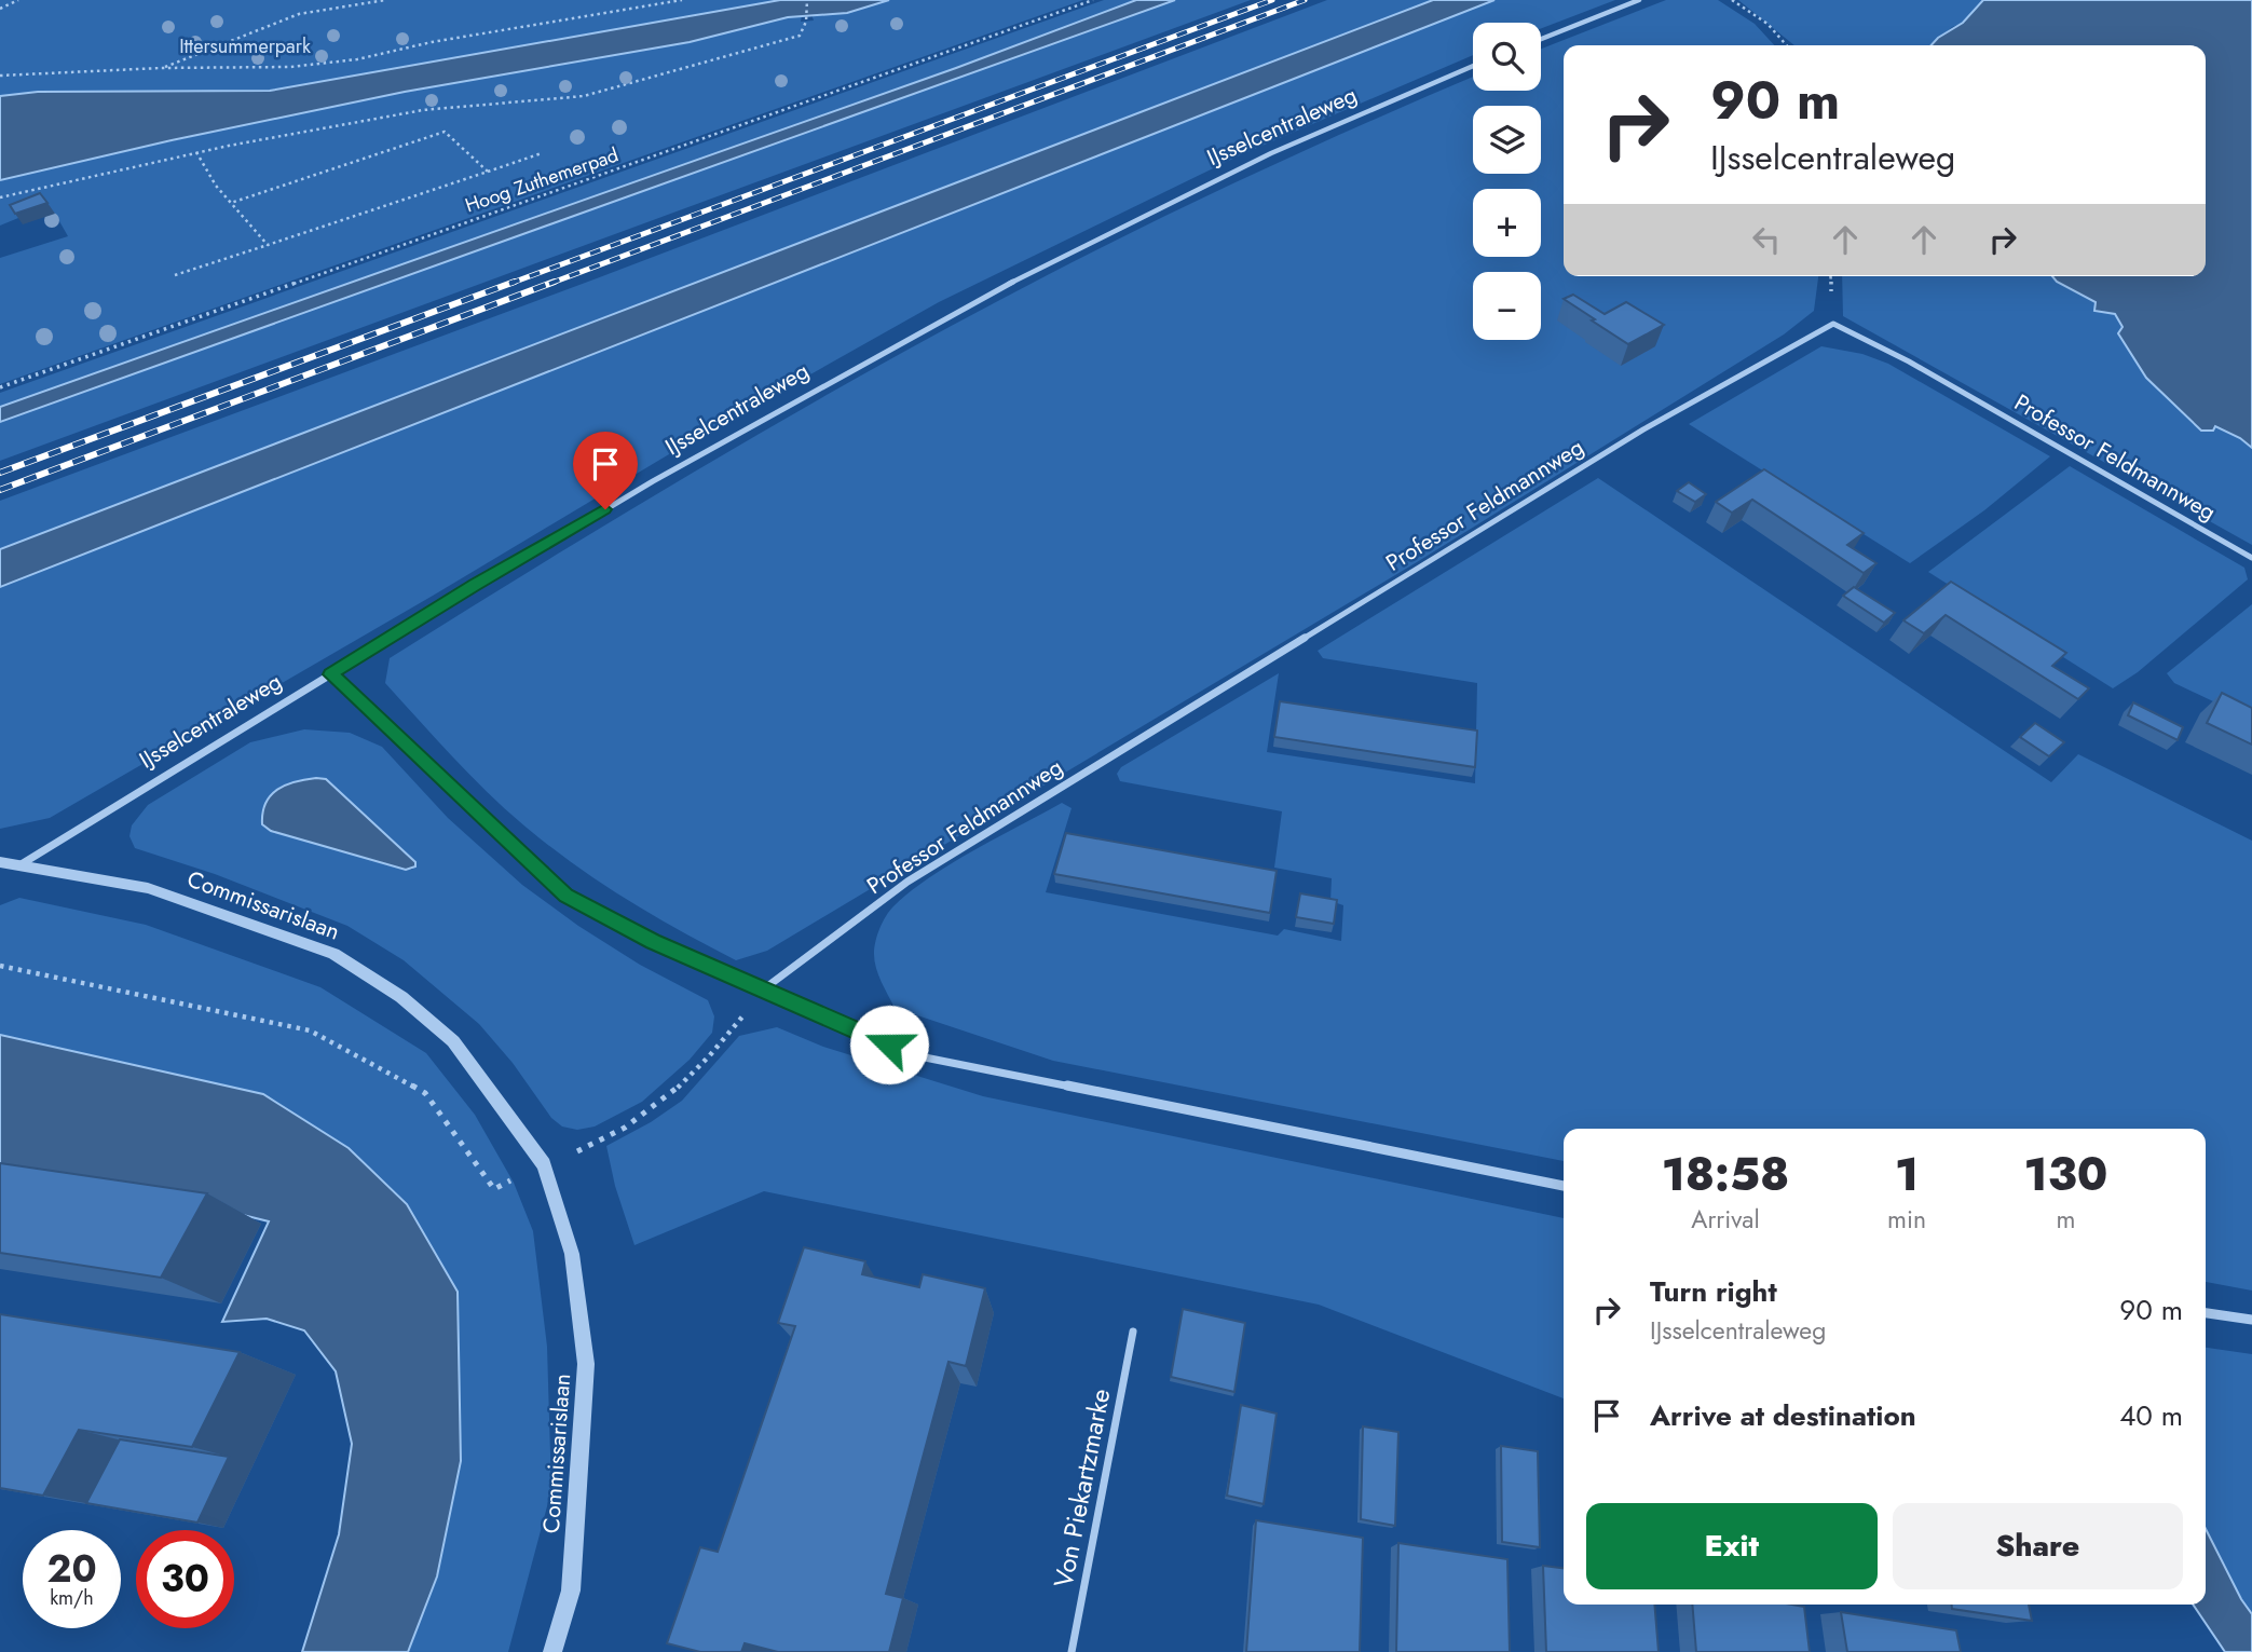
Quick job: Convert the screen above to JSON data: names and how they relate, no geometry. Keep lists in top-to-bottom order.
{
  "streets": {
    "street": ["IJsselcentraleweg", "Professor Feldmannweg", "Commissarislaan"],
    "lane": ["Von Piekartzmarke"],
    "path": ["Hoog Zuthemerpad"]
  },
  "crossings": [
    ["IJsselcentraleweg", "Commissarislaan"]
  ],
  "parks": ["Ittersummerpark"],
  "page": {
    "map_buttons": ["+", "−"],
    "turn": ["90 m", "IJsselcentraleweg"],
    "eta": [
      "18:58",
      "Arrival",
      "1",
      "min",
      "130",
      "m"
    ],
    "list": [
      {
        "name": "Turn right",
        "note": "IJsselcentraleweg",
        "value": "90 m"
      },
      {
        "name": "Arrive at destination",
        "value": "40 m"
      }
    ],
    "buttons": ["Exit", "Share"],
    "speed": "20 km/h",
    "limit": "30"
  }
}
